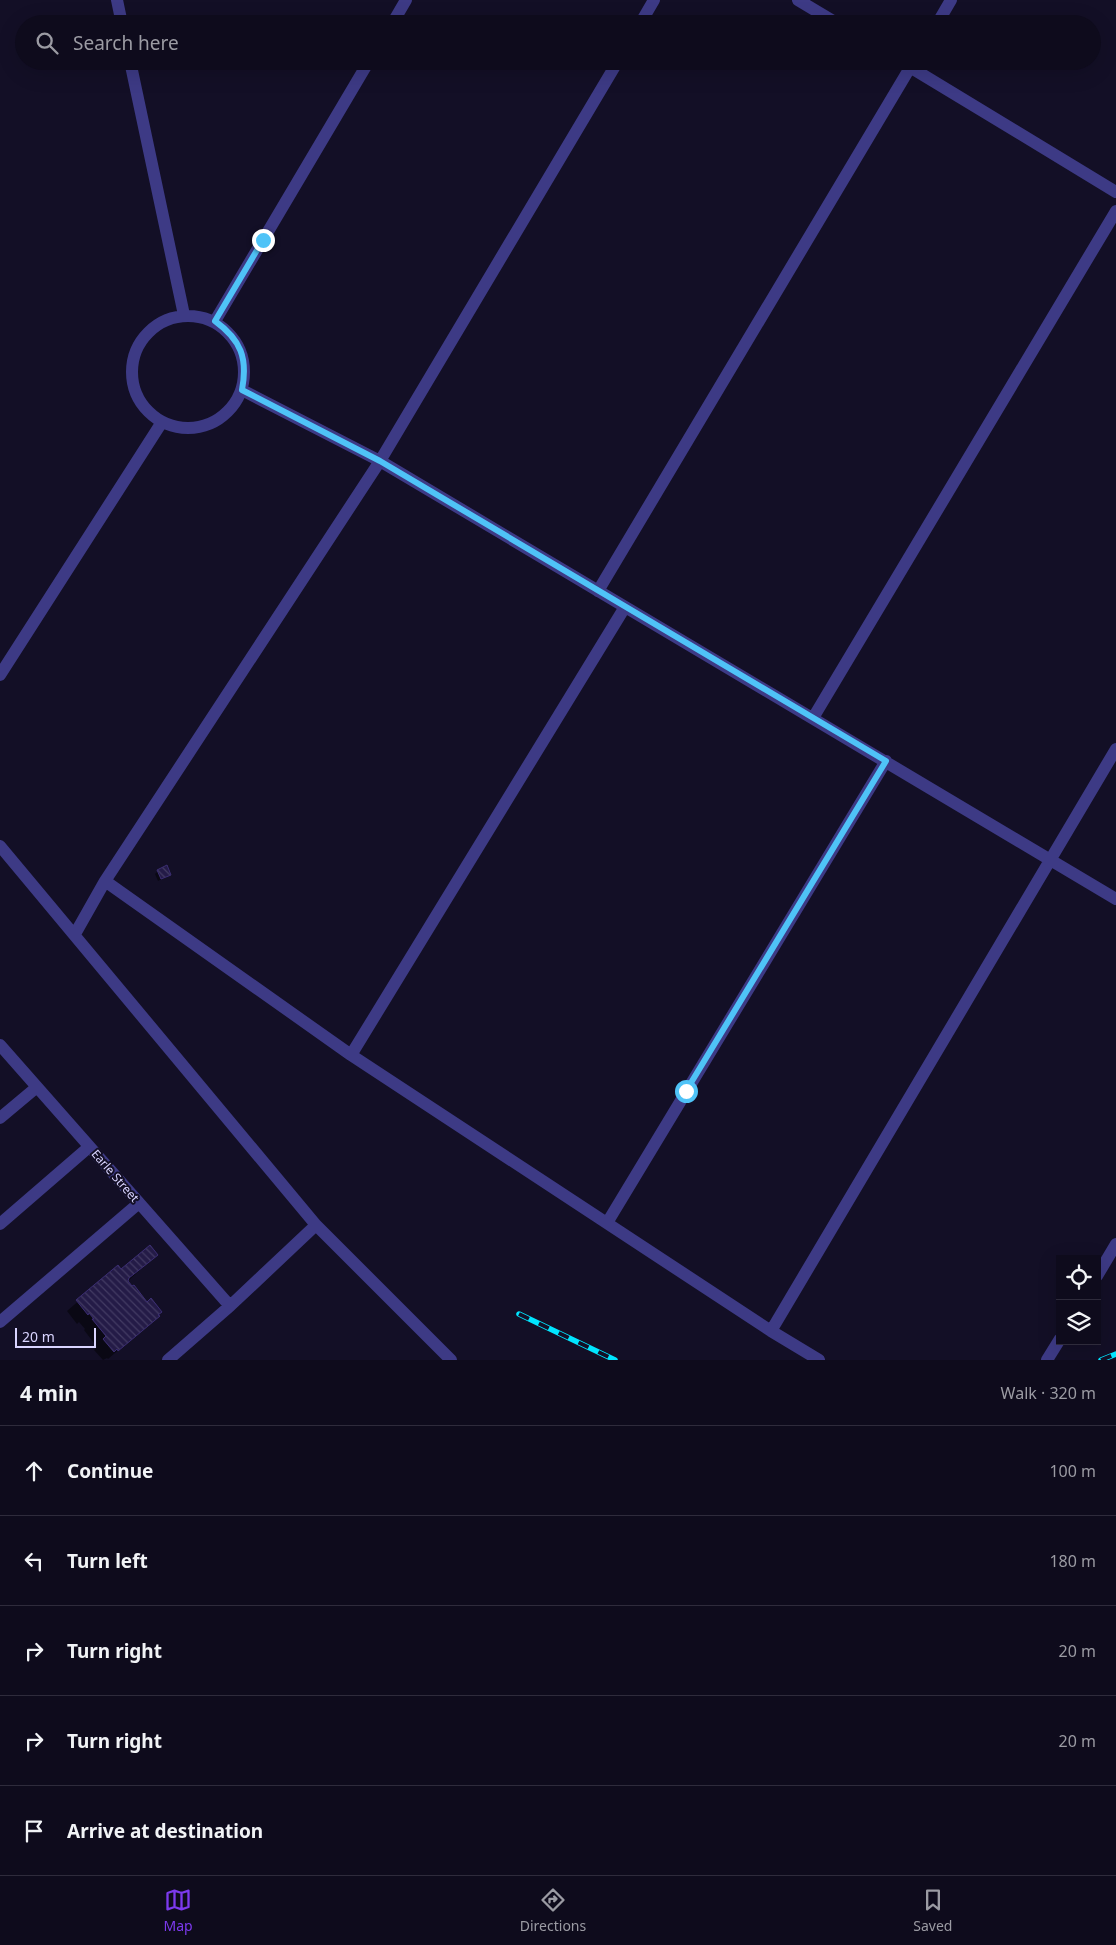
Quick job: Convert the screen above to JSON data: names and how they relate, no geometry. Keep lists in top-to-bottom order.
{
  "streets": {
    "lane": ["Earle Street"]
  },
  "scale_bar": "20 m",
  "page": {
    "search": "Search here",
    "scale": "20 m",
    "heading": ["4 min", "Walk · 320 m"],
    "list": [
      ["Continue", "100 m"],
      ["Turn left", "180 m"],
      ["Turn right", "20 m"],
      ["Turn right", "20 m"],
      "Arrive at destination"
    ],
    "nav": ["Map", "Directions", "Saved"]
  }
}
